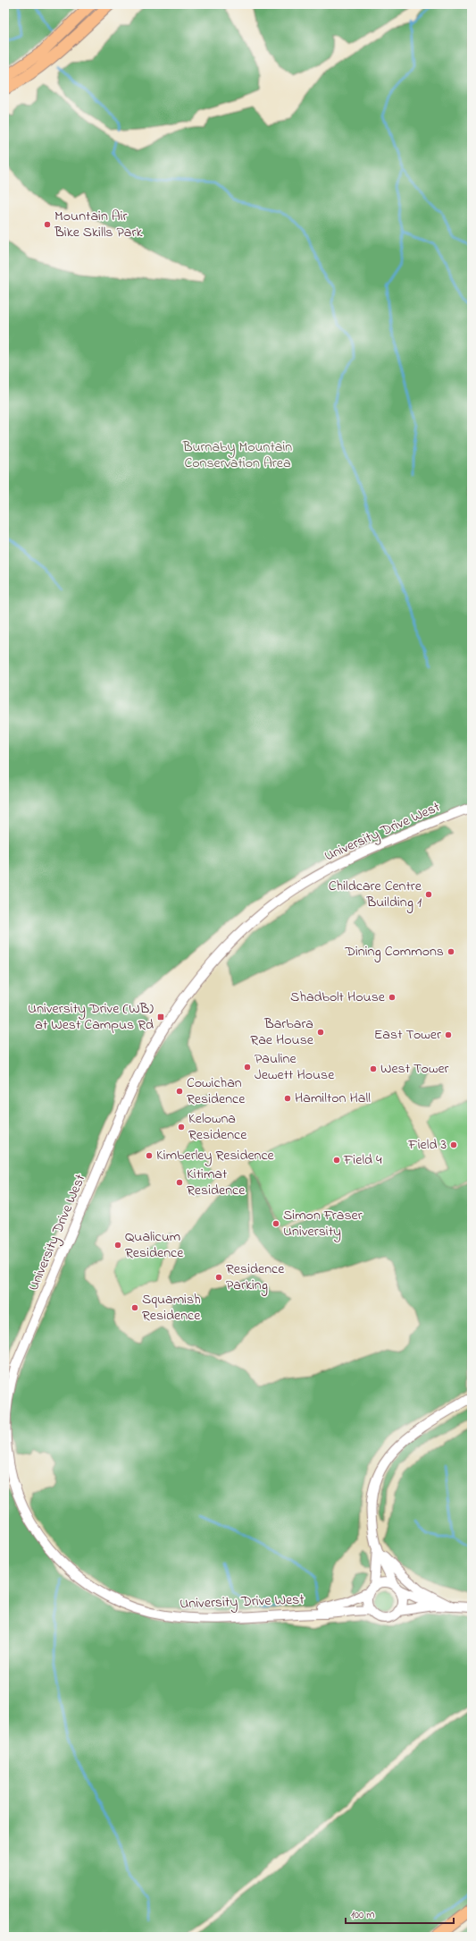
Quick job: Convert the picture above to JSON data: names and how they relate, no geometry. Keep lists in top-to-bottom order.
{
  "streets": {
    "street": ["University Drive West"]
  },
  "parks": ["Burnaby Mountain Conservation Area"],
  "places": {
    "other": [
      "Mountain Air Bike Skills Park",
      "Childcare Centre Building 1",
      "Dining Commons",
      "Shadbolt House",
      "Barbara Rae House",
      "East Tower",
      "Pauline Jewett House",
      "West Tower",
      "Cowichan Residence",
      "Hamilton Hall",
      "Kelowna Residence",
      "Field 3",
      "Kimberley Residence",
      "Field 4",
      "Kitimat Residence",
      "Simon Fraser University",
      "Qualicum Residence",
      "Residence Parking",
      "Squamish Residence"
    ],
    "transit": ["University Drive (WB) at West Campus Rd"]
  },
  "scale_bar": "100 m"
}
